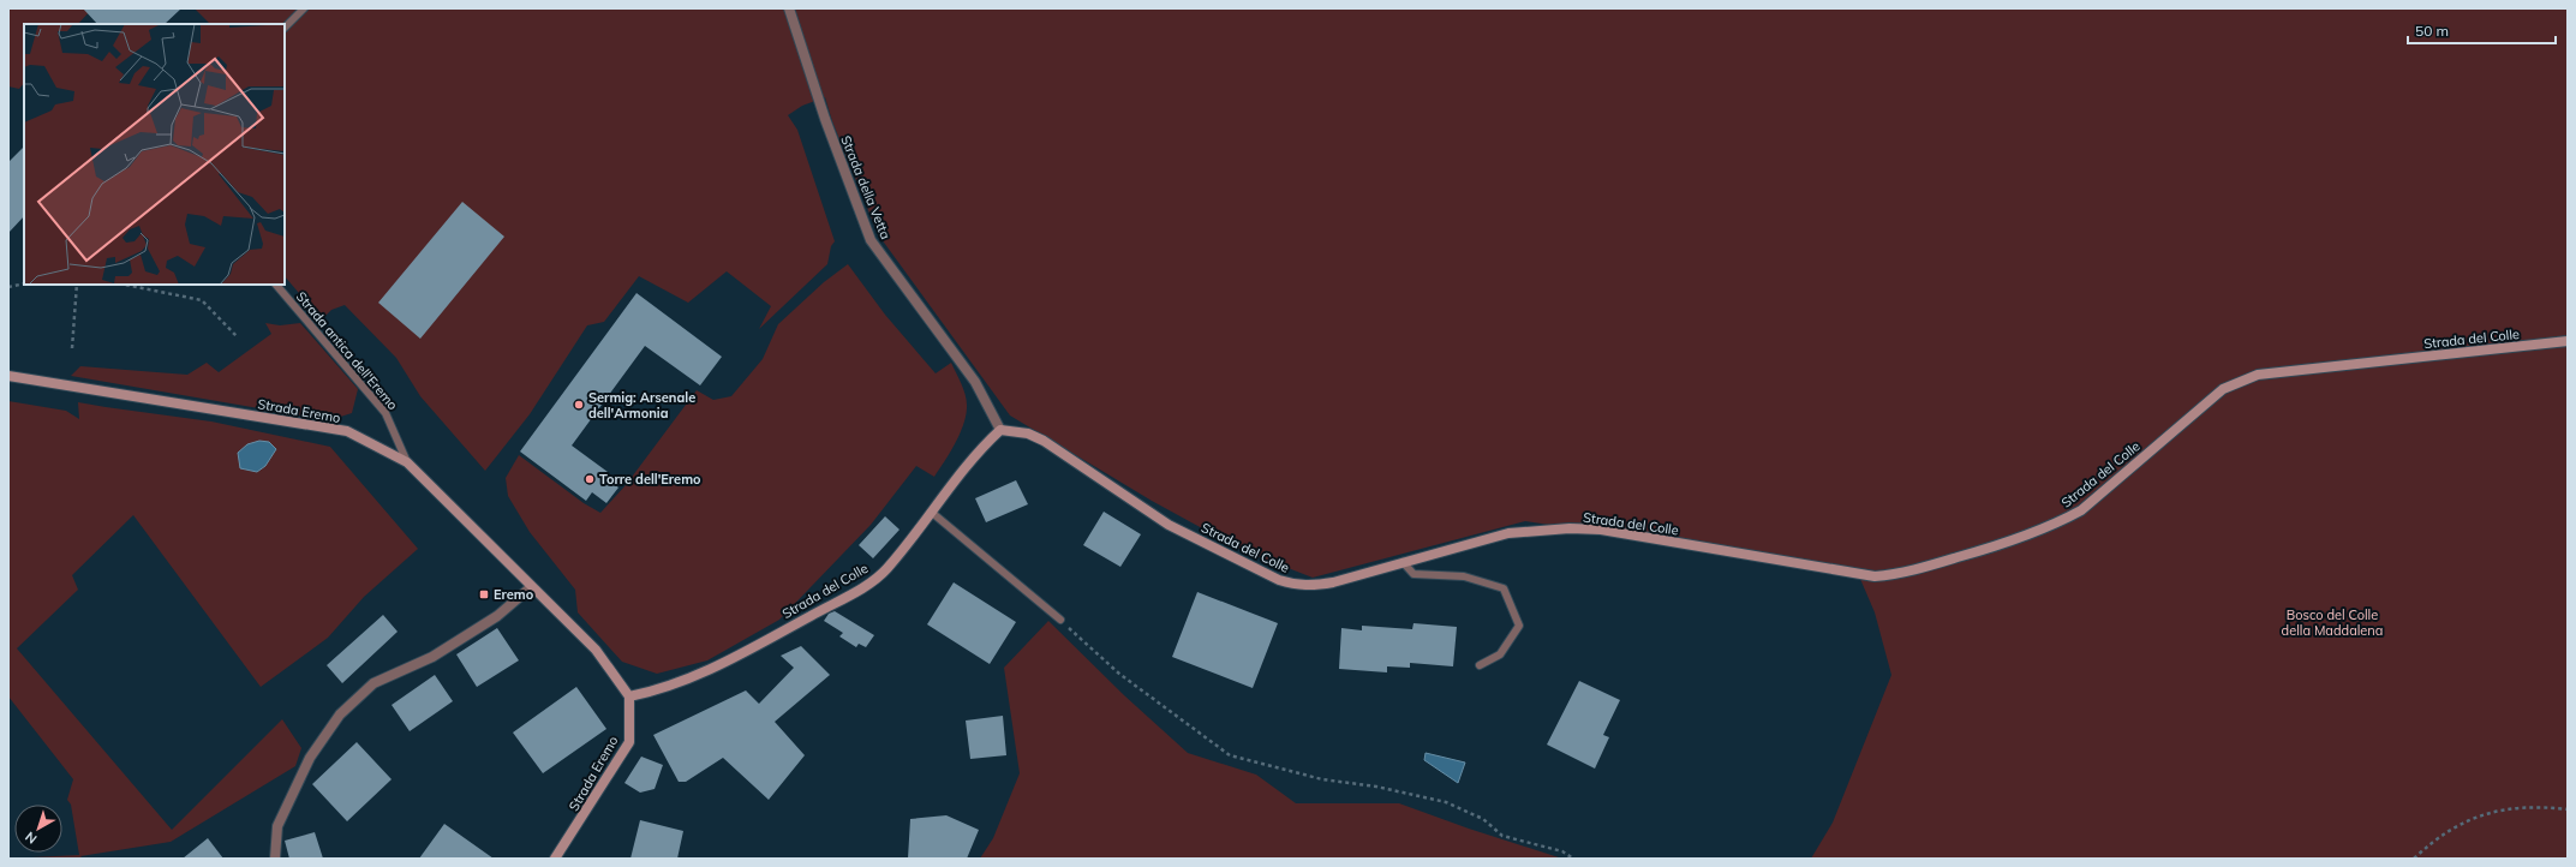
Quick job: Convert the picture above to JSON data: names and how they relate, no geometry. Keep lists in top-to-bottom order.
{
  "streets": {
    "street": ["Strada della Vetta", "Strada del Colle", "Strada Eremo"],
    "lane": ["Strada antica dell'Eremo"]
  },
  "crossings": [
    ["Strada della Vetta", "Strada del Colle"],
    ["Strada del Colle", "Strada Eremo"],
    ["Strada antica dell'Eremo", "Strada Eremo"]
  ],
  "parks": ["Bosco del Colle della Maddalena"],
  "places": {
    "other": ["Sermig: Arsenale dell'Armonia", "Torre dell'Eremo"],
    "transit": ["Eremo"]
  },
  "scale_bar": "50 m",
  "north": "bottom left"
}
